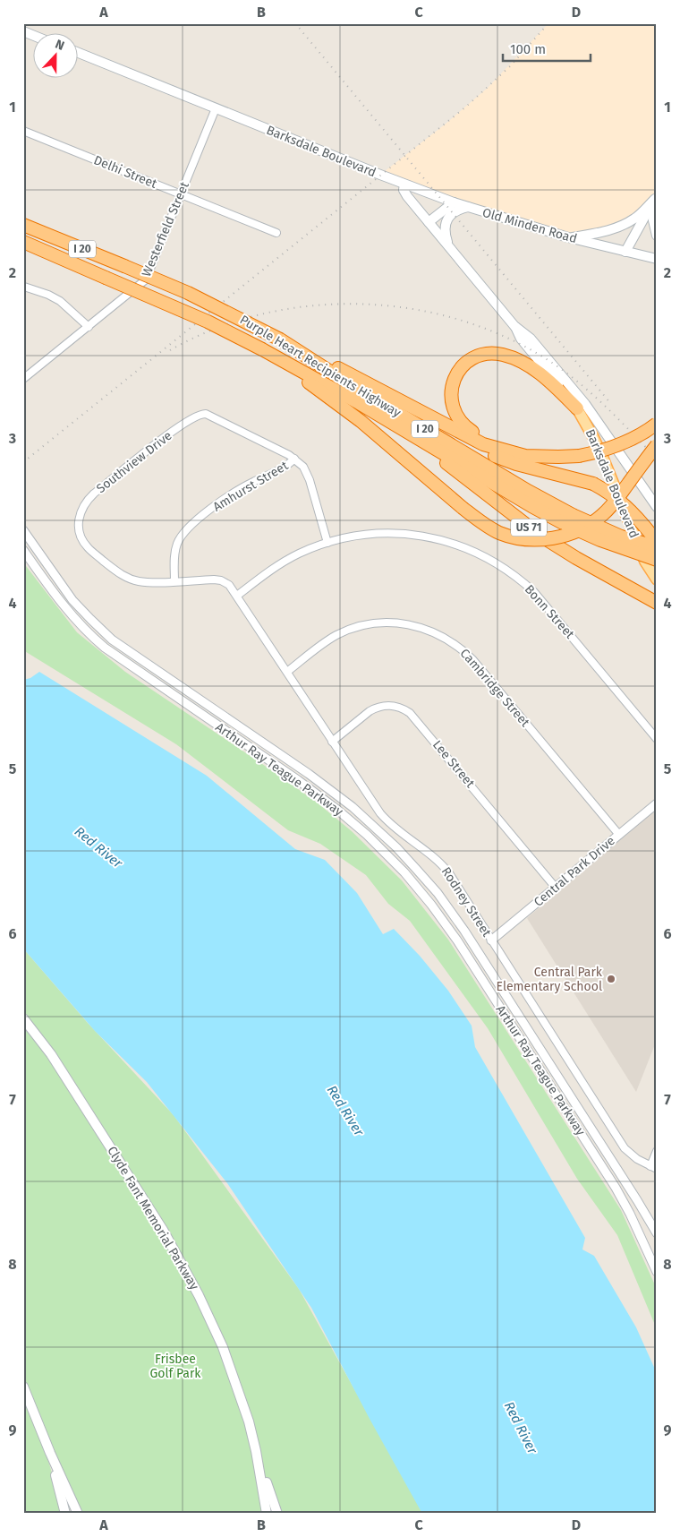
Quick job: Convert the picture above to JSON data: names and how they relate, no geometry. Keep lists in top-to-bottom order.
{
  "streets": {
    "highway": ["I 20", "Purple Heart Recipients Highway", "US 71"],
    "main road": ["Barksdale Boulevard", "Old Minden Road", "Clyde Fant Memorial Parkway"],
    "street": [
      "Delhi Street",
      "Westerfield Street",
      "Southview Drive",
      "Amhurst Street",
      "Bonn Street",
      "Cambridge Street",
      "Lee Street",
      "Arthur Ray Teague Parkway",
      "Central Park Drive",
      "Rodney Street"
    ]
  },
  "crossings": [
    ["Barksdale Boulevard", "Old Minden Road"],
    ["Barksdale Boulevard", "Westerfield Street"],
    ["Delhi Street", "Westerfield Street"],
    ["Purple Heart Recipients Highway", "US 71"],
    ["Southview Drive", "Amhurst Street"],
    ["Southview Drive", "Bonn Street"],
    ["Southview Drive", "Rodney Street"],
    ["Bonn Street", "Rodney Street"],
    ["Cambridge Street", "Central Park Drive"],
    ["Cambridge Street", "Rodney Street"],
    ["Lee Street", "Central Park Drive"],
    ["Lee Street", "Rodney Street"],
    ["Central Park Drive", "Rodney Street"]
  ],
  "water": ["Red River"],
  "parks": ["Frisbee Golf Park"],
  "places": ["Central Park Elementary School"],
  "scale_bar": "100 m",
  "north": "top",
  "grid": {
    "columns": [
      "A",
      "B",
      "C",
      "D"
    ],
    "rows": [
      "1",
      "2",
      "3",
      "4",
      "5",
      "6",
      "7",
      "8",
      "9"
    ]
  }
}
